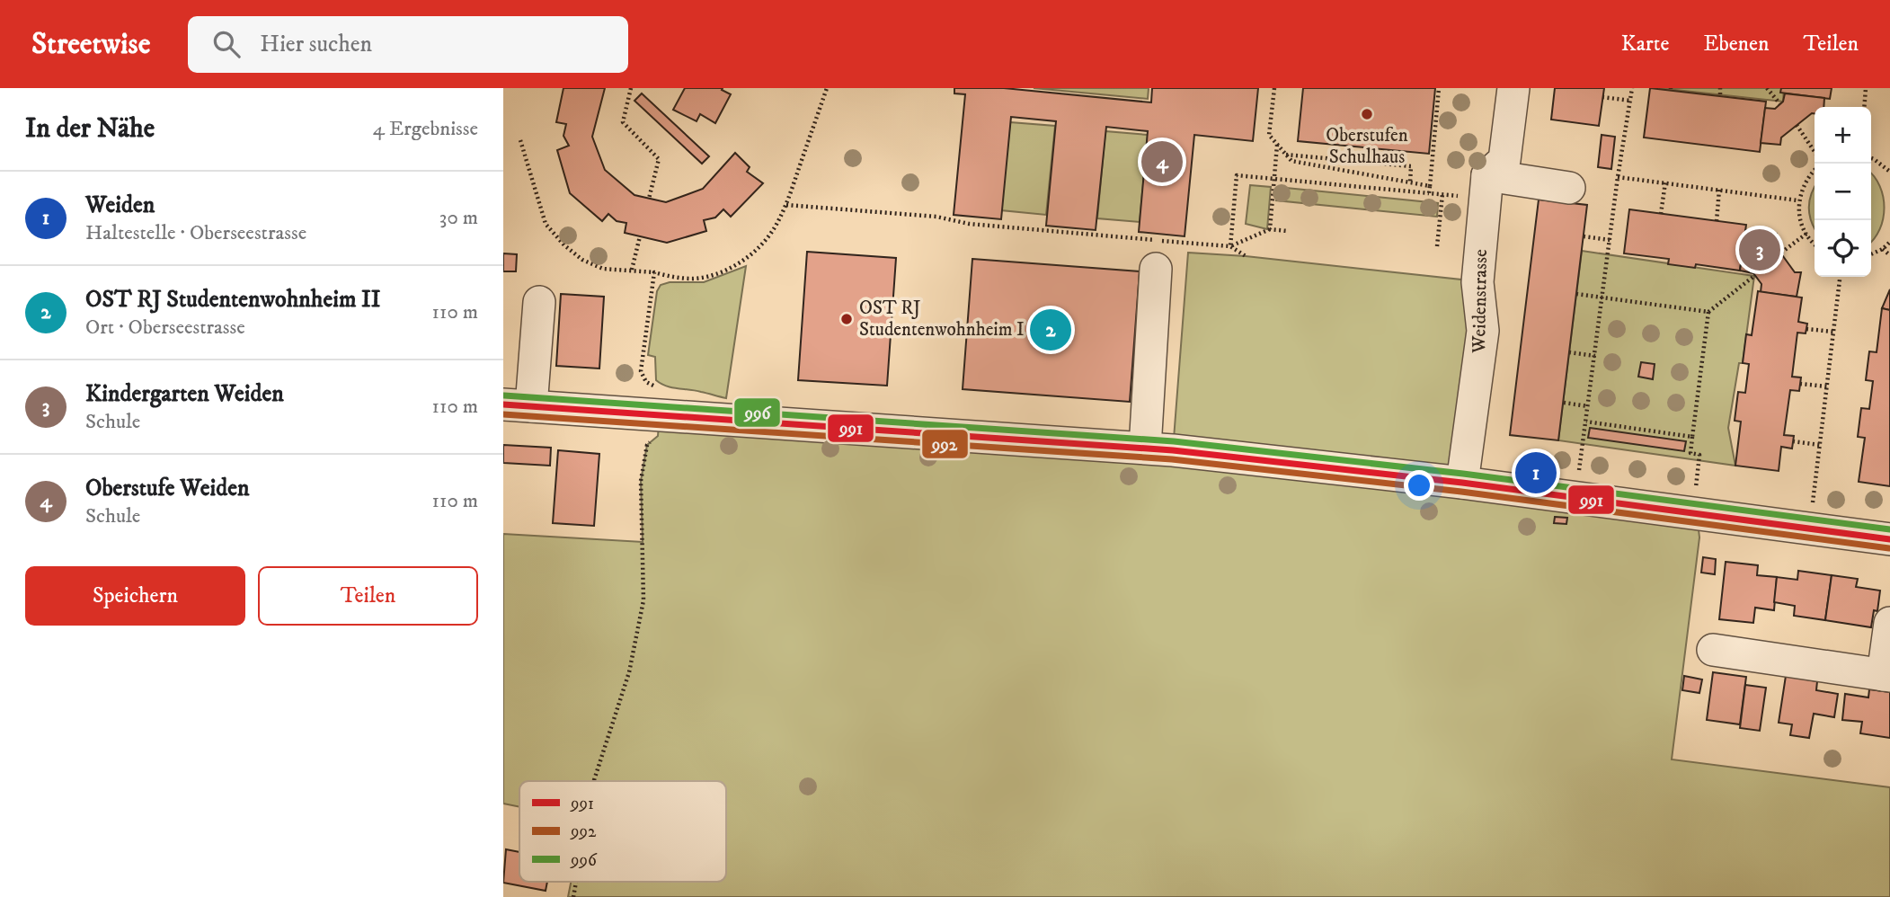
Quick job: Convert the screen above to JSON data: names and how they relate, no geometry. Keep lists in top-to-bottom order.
{
  "streets": {
    "street": ["Weidenstrasse"]
  },
  "places": ["Oberstufen Schulhaus", "OST RJ Studentenwohnheim I"],
  "lines": ["transit line 996", "transit line 991", "transit line 992"],
  "legend": ["991", "992", "996"],
  "page": {
    "header": "Streetwise",
    "search": "Hier suchen",
    "nav": ["Karte", "Ebenen", "Teilen"],
    "heading": ["In der Nähe", "4 Ergebnisse"],
    "map_buttons": ["+", "−"],
    "pins": [
      "4",
      "3",
      "2",
      "1"
    ],
    "list": [
      {
        "mark": "1",
        "name": "Weiden",
        "note": "Haltestelle · Oberseestrasse",
        "value": "30 m"
      },
      {
        "mark": "2",
        "name": "OST RJ Studentenwohnheim II",
        "note": "Ort · Oberseestrasse",
        "value": "110 m"
      },
      {
        "mark": "3",
        "name": "Kindergarten Weiden",
        "note": "Schule",
        "value": "110 m"
      },
      {
        "mark": "4",
        "name": "Oberstufe Weiden",
        "note": "Schule",
        "value": "110 m"
      }
    ],
    "buttons": ["Speichern", "Teilen"]
  }
}
